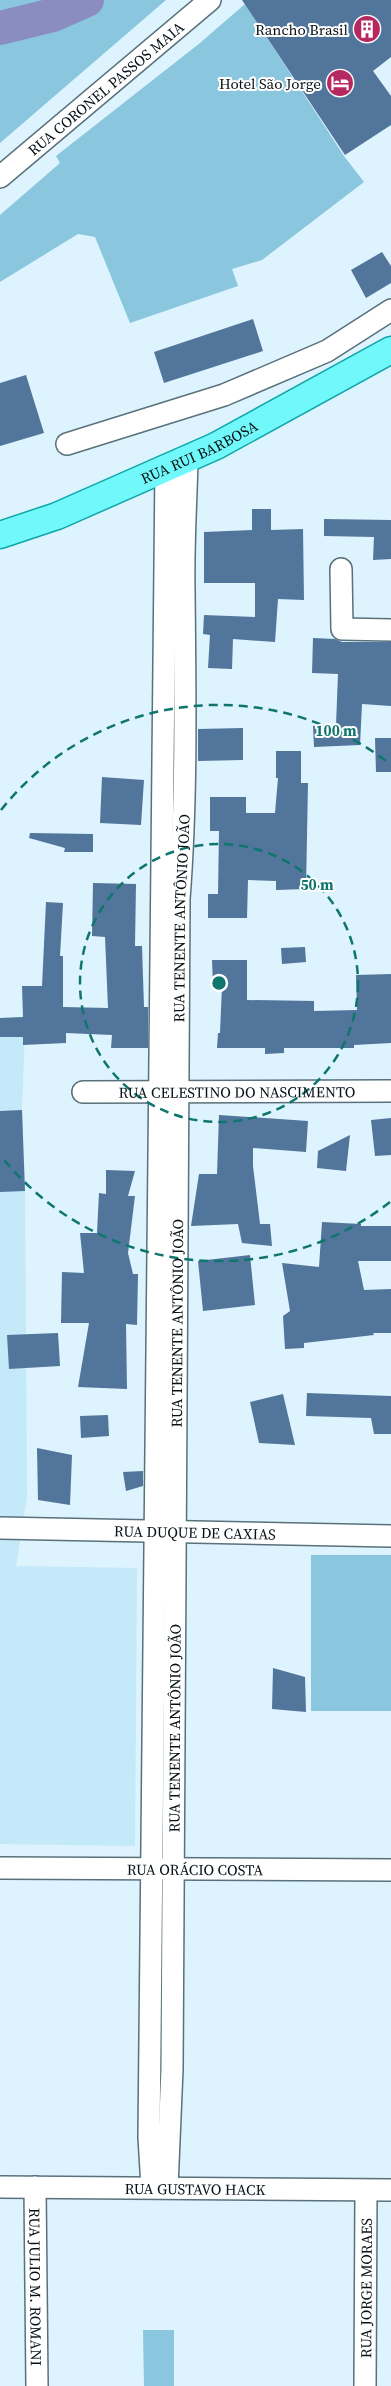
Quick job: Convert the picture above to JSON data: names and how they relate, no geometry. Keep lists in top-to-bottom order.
{
  "streets": {
    "main road": ["RUA RUI BARBOSA"],
    "street": [
      "RUA CORONEL PASSOS MAIA",
      "RUA TENENTE ANTÔNIO JOÃO",
      "RUA CELESTINO DO NASCIMENTO",
      "RUA DUQUE DE CAXIAS",
      "RUA ORÁCIO COSTA",
      "RUA GUSTAVO HACK",
      "RUA JULIO M. ROMANI",
      "RUA JORGE MORAES"
    ]
  },
  "crossings": [
    ["RUA RUI BARBOSA", "RUA TENENTE ANTÔNIO JOÃO"],
    ["RUA TENENTE ANTÔNIO JOÃO", "RUA CELESTINO DO NASCIMENTO"],
    ["RUA TENENTE ANTÔNIO JOÃO", "RUA DUQUE DE CAXIAS"],
    ["RUA TENENTE ANTÔNIO JOÃO", "RUA ORÁCIO COSTA"],
    ["RUA TENENTE ANTÔNIO JOÃO", "RUA GUSTAVO HACK"],
    ["RUA GUSTAVO HACK", "RUA JULIO M. ROMANI"],
    ["RUA GUSTAVO HACK", "RUA JORGE MORAES"]
  ],
  "places": {
    "building": ["Rancho Brasil"],
    "hotel": ["Hotel São Jorge"]
  },
  "rings": ["100 m", "50 m"]
}
